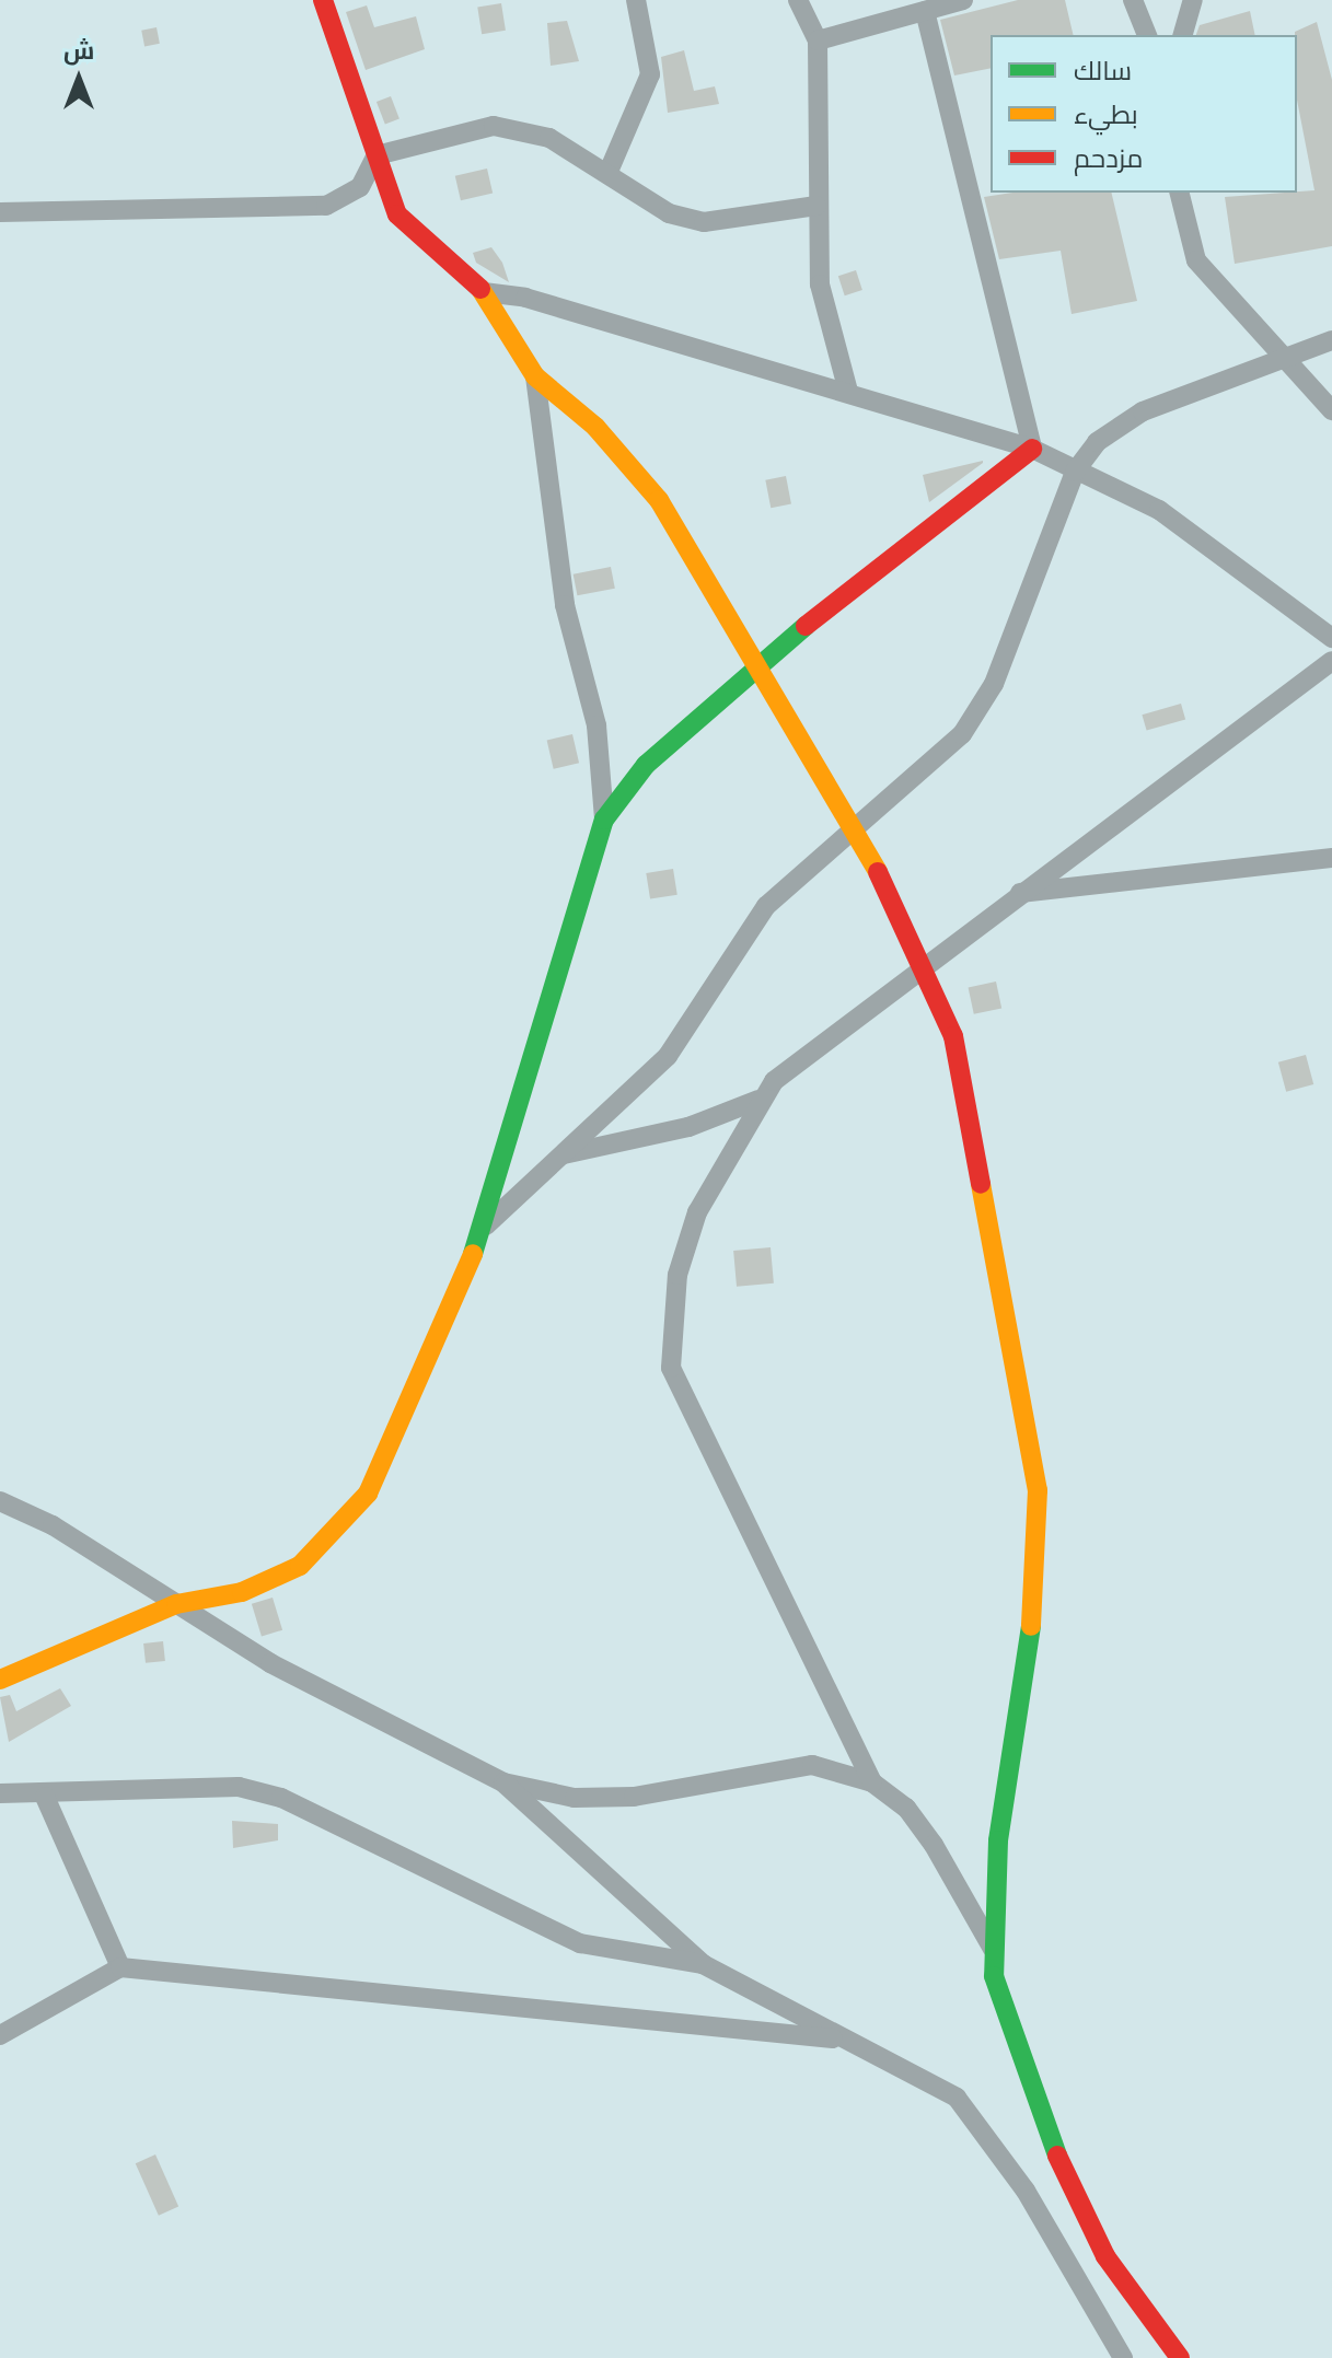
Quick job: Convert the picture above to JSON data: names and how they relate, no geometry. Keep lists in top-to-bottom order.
{
  "legend": ["سالك", "بطيء", "مزدحم"],
  "north": "top"
}
